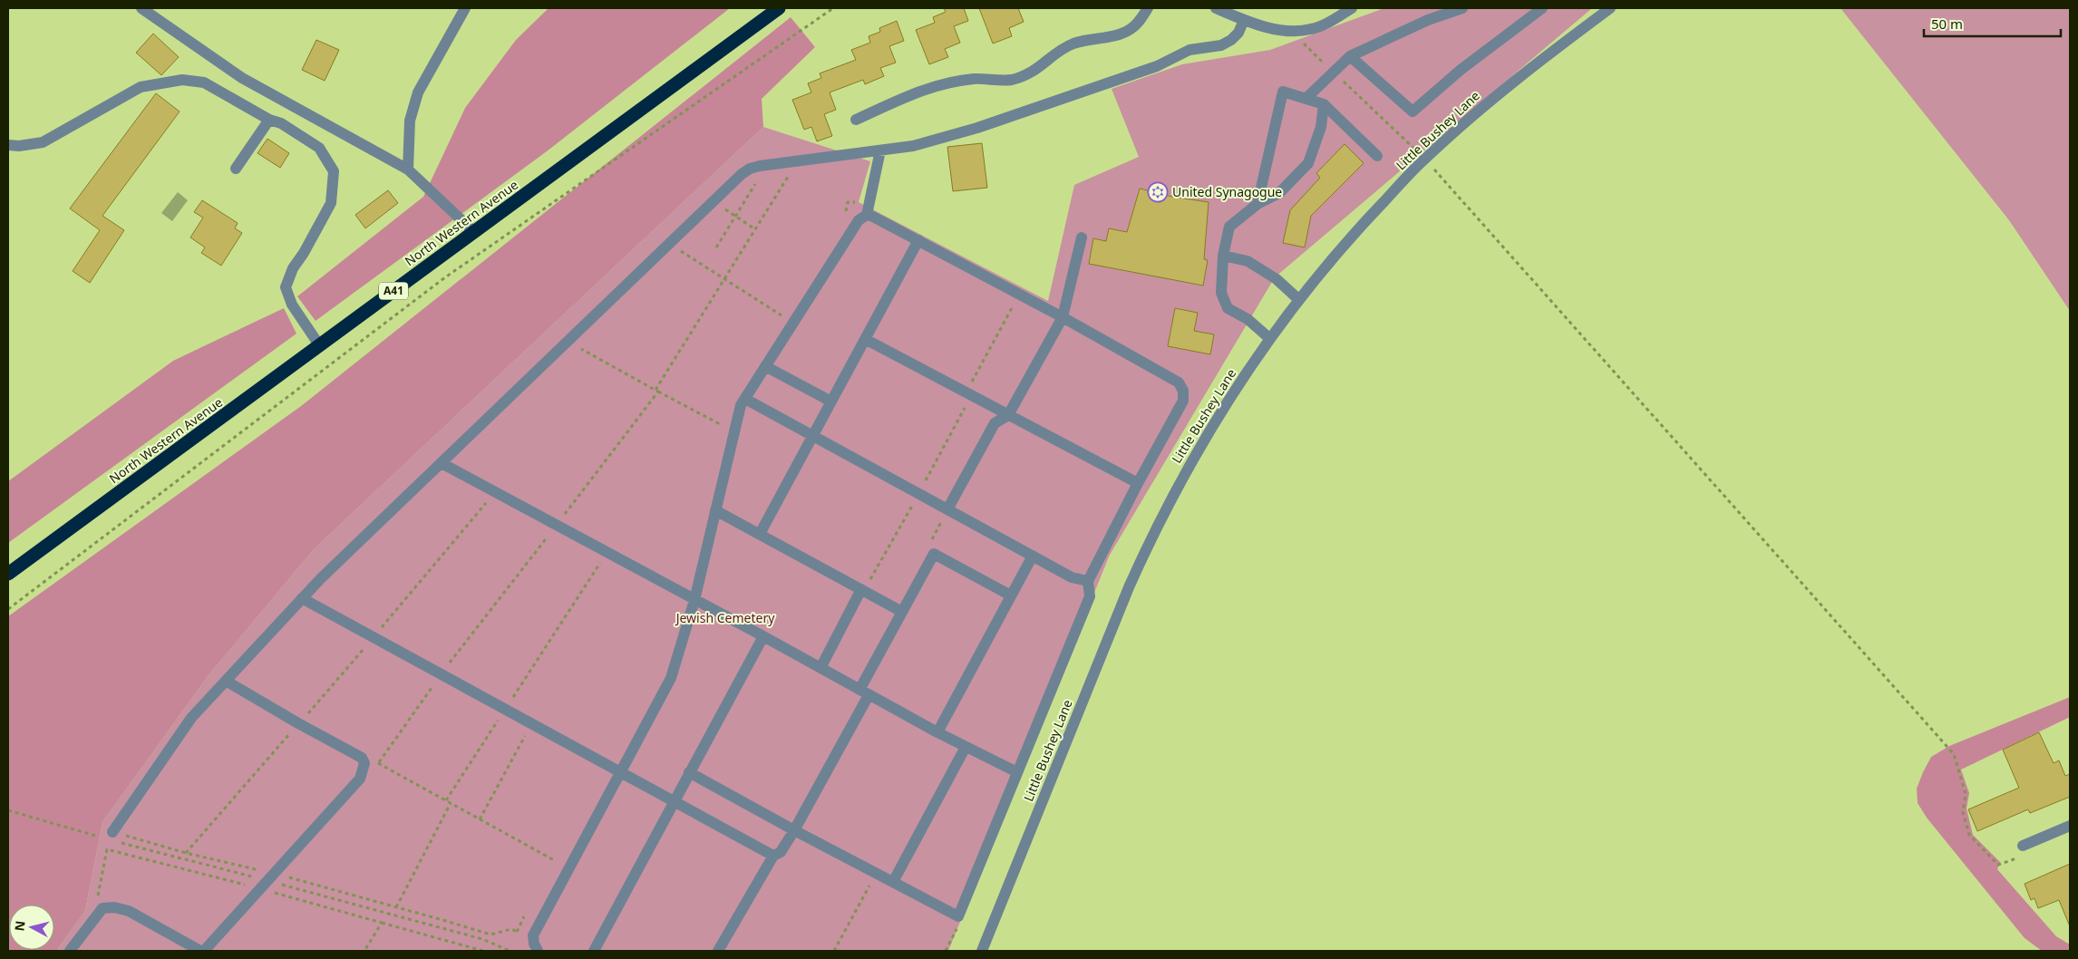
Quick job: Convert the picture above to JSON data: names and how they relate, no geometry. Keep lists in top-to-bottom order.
{
  "streets": {
    "highway": ["North Western Avenue", "A41"],
    "street": ["Little Bushey Lane"]
  },
  "parks": ["Jewish Cemetery"],
  "places": {
    "synagogue": ["United Synagogue"]
  },
  "scale_bar": "50 m",
  "north": "left"
}
